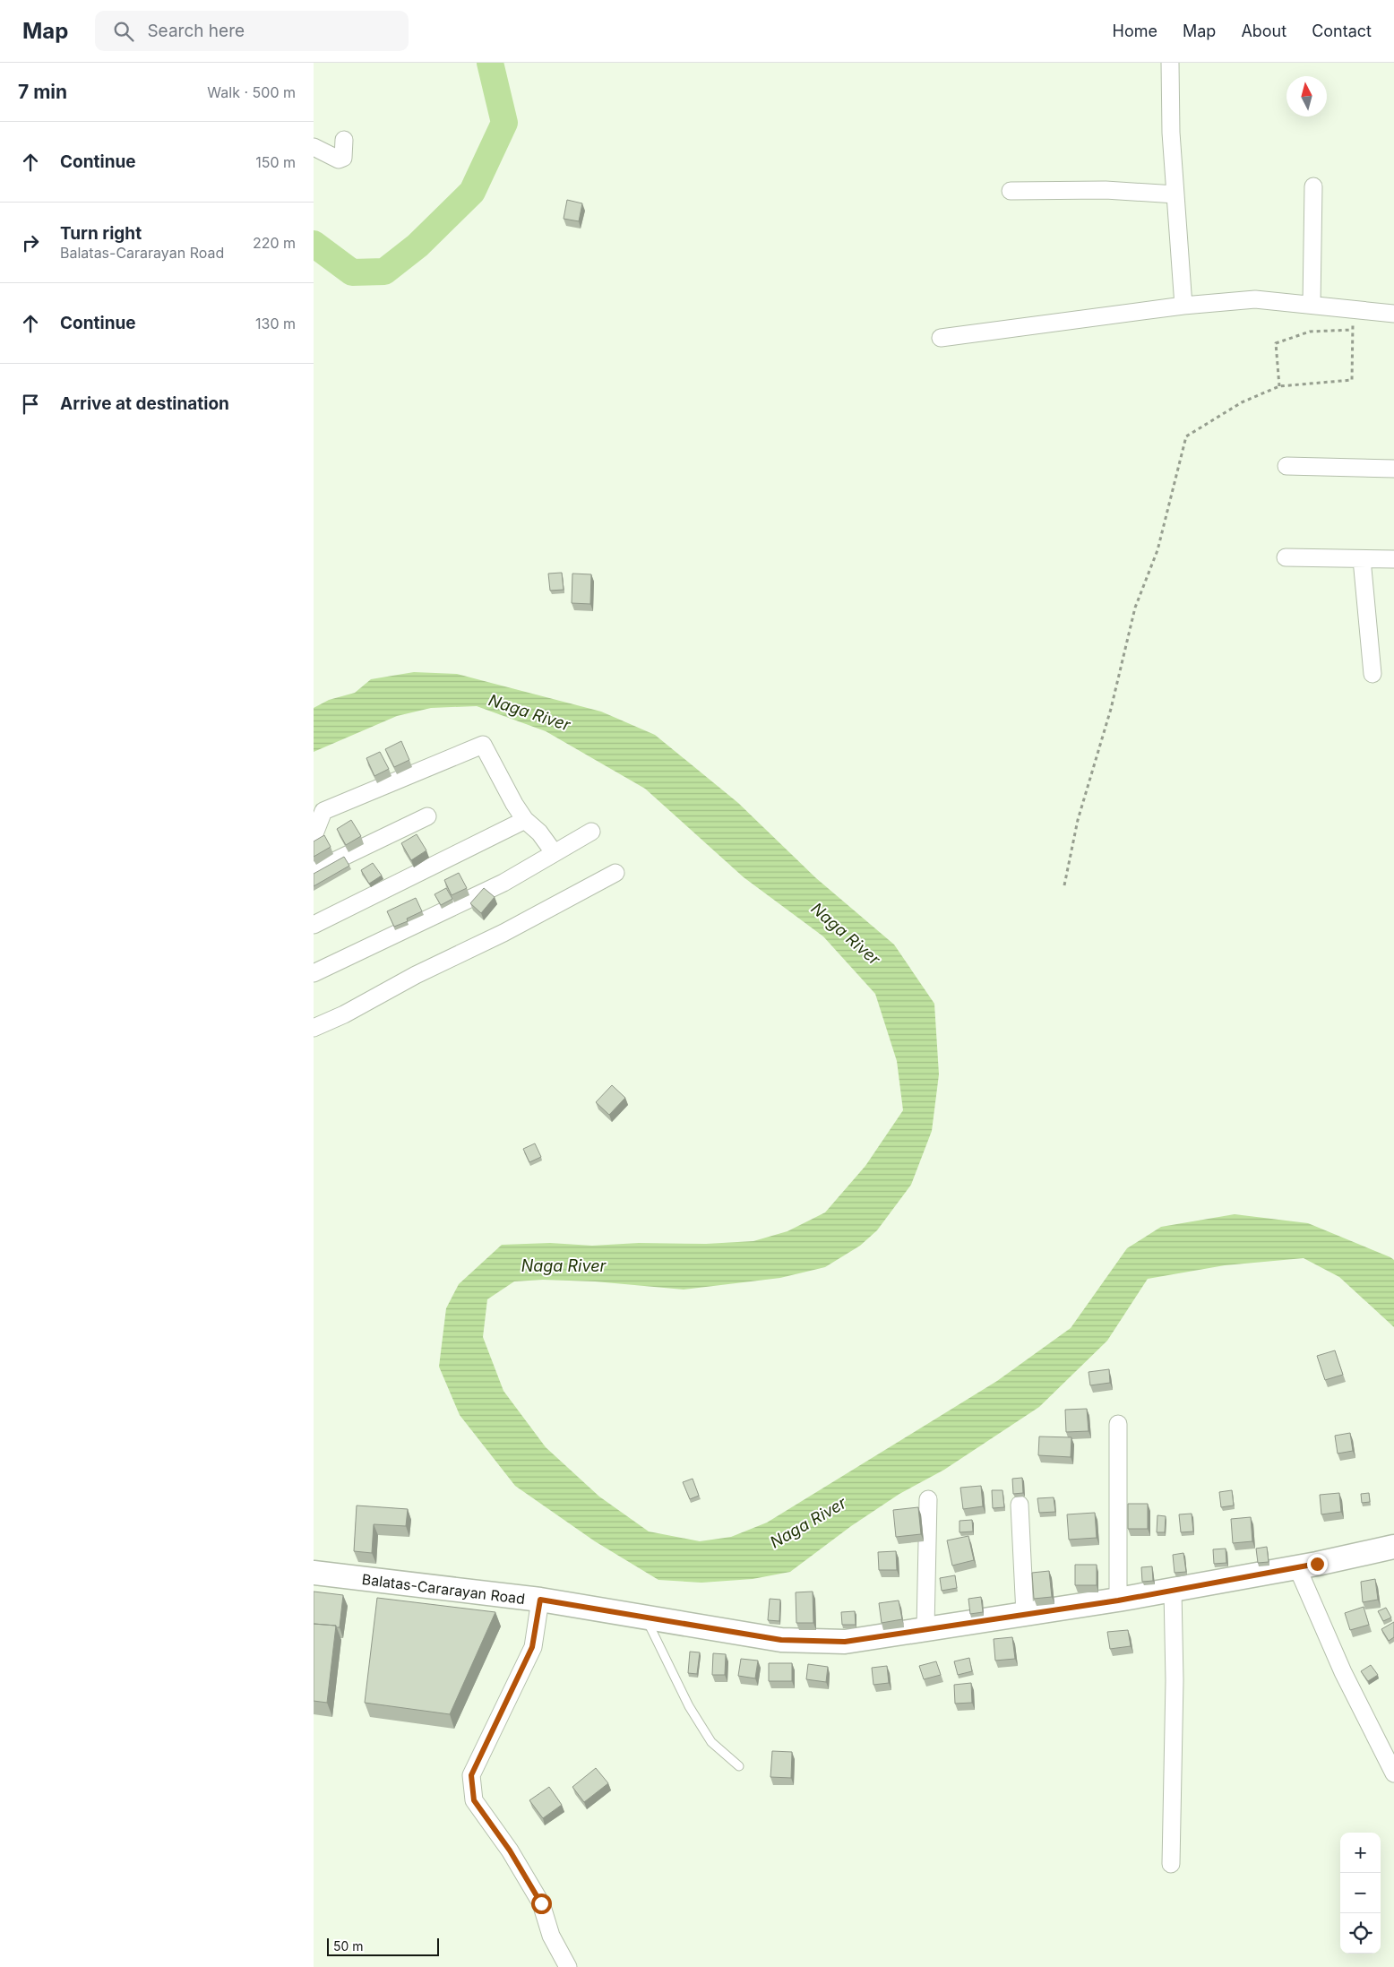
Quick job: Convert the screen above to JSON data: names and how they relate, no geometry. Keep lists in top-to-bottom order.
{
  "streets": {
    "main road": ["Balatas-Cararayan Road"]
  },
  "water": ["Naga River"],
  "scale_bar": "50 m",
  "north": "top",
  "page": {
    "header": "Map",
    "search": "Search here",
    "nav": [
      "Home",
      "Map",
      "About",
      "Contact"
    ],
    "heading": ["7 min", "Walk · 500 m"],
    "list": [
      ["Continue", "150 m"],
      ["Turn right", "Balatas-Cararayan Road", "220 m"],
      ["Continue", "130 m"],
      "Arrive at destination"
    ],
    "map_buttons": ["+", "−"],
    "scale": "50 m"
  }
}
